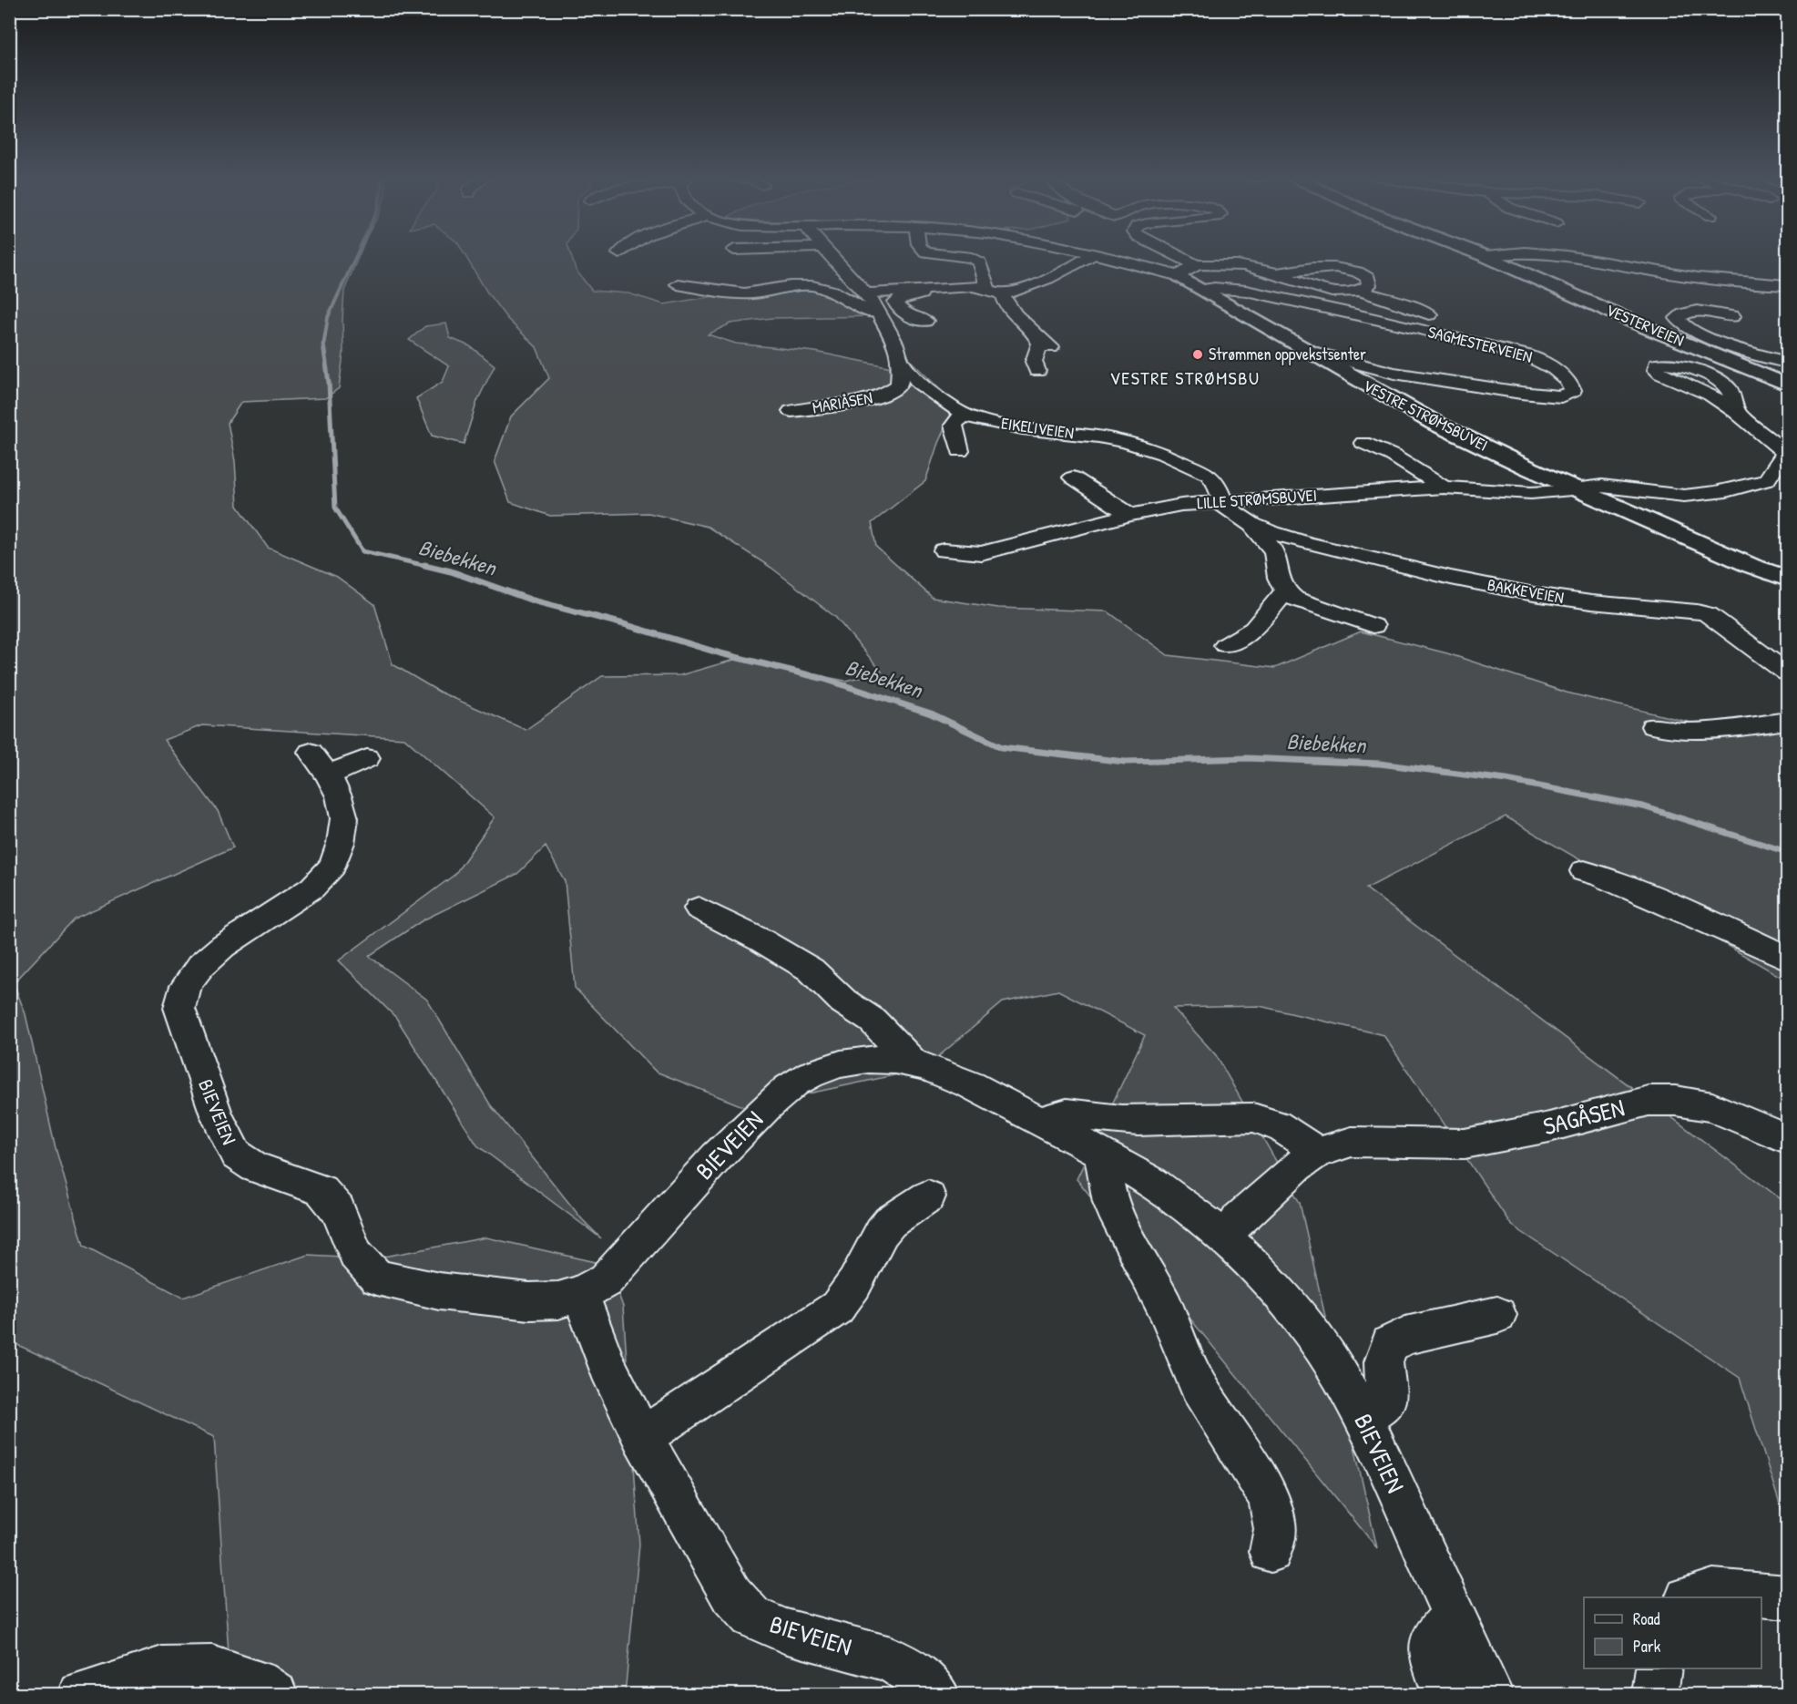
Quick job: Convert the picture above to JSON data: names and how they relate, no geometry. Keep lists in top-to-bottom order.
{
  "streets": {
    "main road": ["VESTERVEIEN", "VESTRE STRØMSBUVEI"],
    "street": [
      "SAGMESTERVEIEN",
      "MARIÅSEN",
      "EIKELIVEIEN",
      "LILLE STRØMSBUVEI",
      "BAKKEVEIEN",
      "BIEVEIEN",
      "SAGÅSEN"
    ]
  },
  "crossings": [
    ["SAGMESTERVEIEN", "VESTRE STRØMSBUVEI"],
    ["MARIÅSEN", "EIKELIVEIEN"],
    ["VESTRE STRØMSBUVEI", "LILLE STRØMSBUVEI"],
    ["EIKELIVEIEN", "LILLE STRØMSBUVEI"],
    ["EIKELIVEIEN", "BAKKEVEIEN"],
    ["LILLE STRØMSBUVEI", "BAKKEVEIEN"]
  ],
  "districts": ["VESTRE STRØMSBU"],
  "water": ["Biebekken"],
  "places": ["Strømmen oppvekstsenter"],
  "legend": ["Road", "Park"]
}
